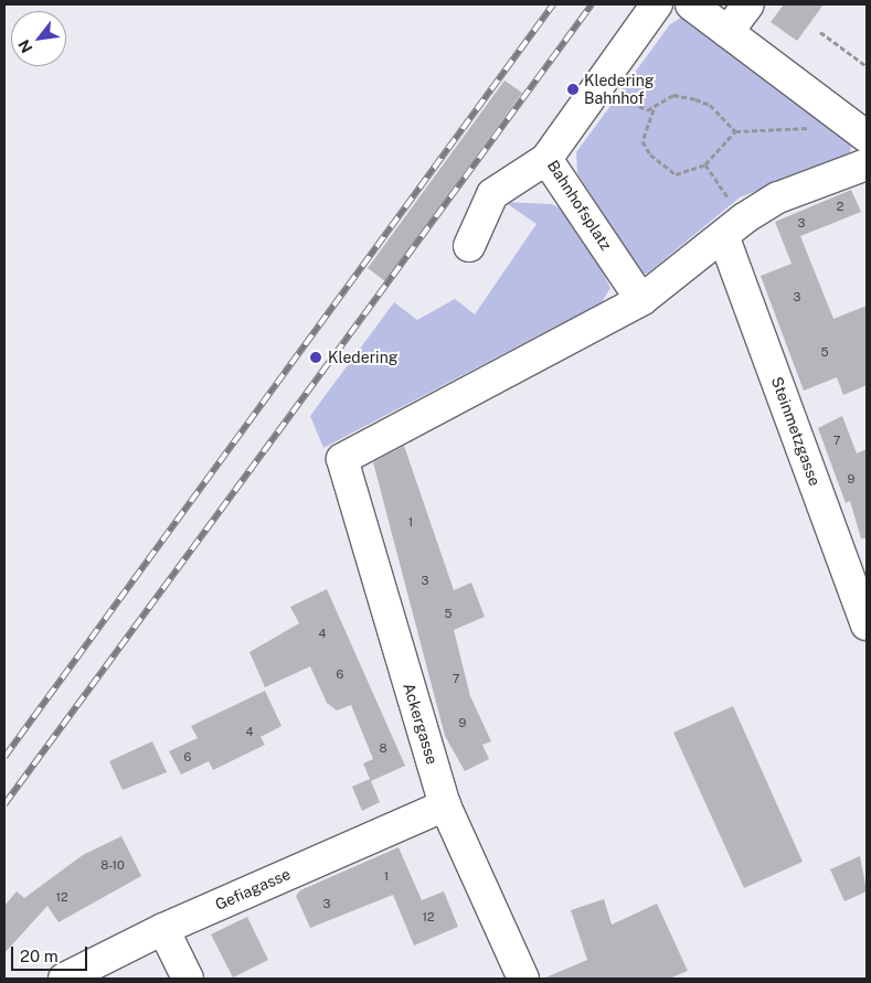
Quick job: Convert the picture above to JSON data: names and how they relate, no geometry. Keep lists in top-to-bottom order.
{
  "streets": {
    "street": [
      "Bahnhofsplatz",
      "Steinmetzgasse",
      "Ackergasse",
      "Gefiagasse"
    ]
  },
  "crossings": [
    ["Bahnhofsplatz", "Ackergasse"],
    ["Ackergasse", "Gefiagasse"]
  ],
  "places": ["Kledering Bahnhof", "Kledering"],
  "house_numbers": [
    "2",
    "3",
    "3",
    "5",
    "7",
    "9",
    "1",
    "3",
    "5",
    "4",
    "6",
    "7",
    "9",
    "4",
    "8",
    "6",
    "8-10",
    "1",
    "12",
    "3",
    "12"
  ],
  "scale_bar": "20 m",
  "north": "bottom left"
}
